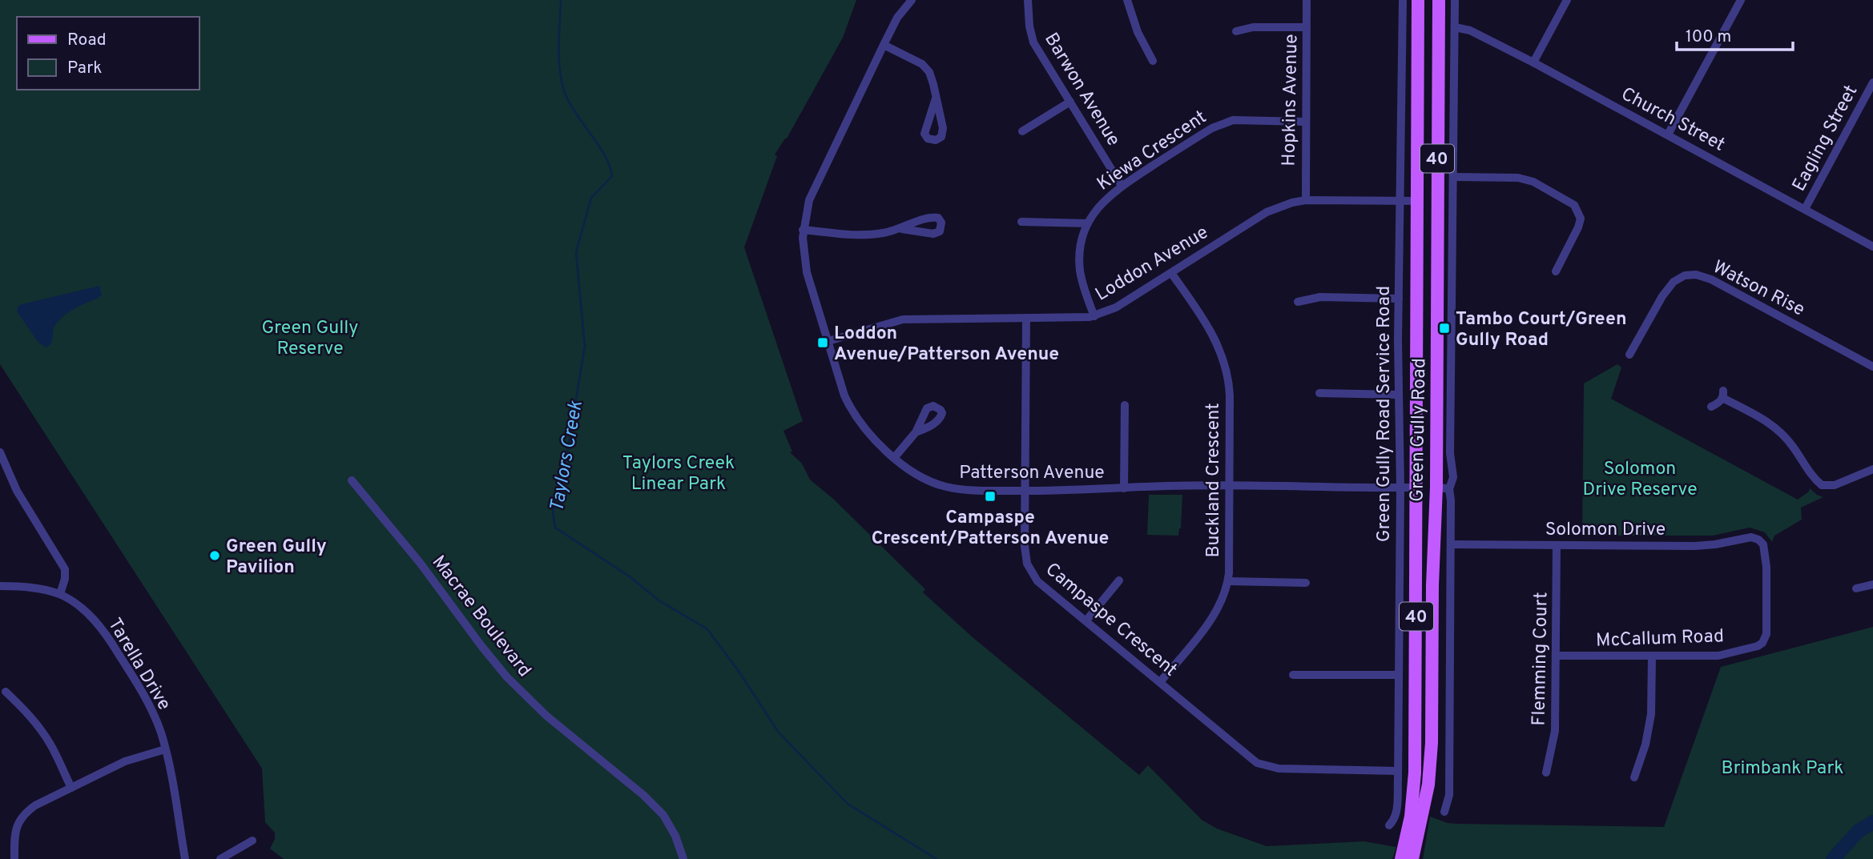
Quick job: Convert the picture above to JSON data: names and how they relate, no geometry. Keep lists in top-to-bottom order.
{
  "streets": {
    "main road": ["40", "Green Gully Road"],
    "street": [
      "Barwon Avenue",
      "Hopkins Avenue",
      "Church Street",
      "Eagling Street",
      "Kiewa Crescent",
      "Loddon Avenue",
      "Watson Rise",
      "Green Gully Road Service Road",
      "Patterson Avenue",
      "Buckland Crescent",
      "Solomon Drive",
      "Macrae Boulevard",
      "Campaspe Crescent",
      "McCallum Road",
      "Flemming Court",
      "Tarella Drive"
    ]
  },
  "crossings": [
    ["Barwon Avenue", "Kiewa Crescent"],
    ["Hopkins Avenue", "Kiewa Crescent"],
    ["Hopkins Avenue", "Loddon Avenue"],
    ["Church Street", "Eagling Street"],
    ["Kiewa Crescent", "Loddon Avenue"],
    ["Loddon Avenue", "Green Gully Road Service Road"],
    ["Loddon Avenue", "Green Gully Road"],
    ["Loddon Avenue", "Patterson Avenue"],
    ["Loddon Avenue", "Buckland Crescent"],
    ["Loddon Avenue", "Campaspe Crescent"],
    ["Green Gully Road Service Road", "Patterson Avenue"],
    ["Green Gully Road Service Road", "Campaspe Crescent"],
    ["Green Gully Road", "Patterson Avenue"],
    ["Patterson Avenue", "Buckland Crescent"],
    ["Patterson Avenue", "Campaspe Crescent"],
    ["Buckland Crescent", "Campaspe Crescent"],
    ["Solomon Drive", "McCallum Road"],
    ["Solomon Drive", "Flemming Court"],
    ["McCallum Road", "Flemming Court"]
  ],
  "water": ["Taylors Creek"],
  "parks": [
    "Green Gully Reserve",
    "Taylors Creek Linear Park",
    "Solomon Drive Reserve",
    "Brimbank Park"
  ],
  "places": {
    "transit": ["Tambo Court/Green Gully Road", "Loddon Avenue/Patterson Avenue", "Campaspe Crescent/Patterson Avenue"],
    "other": ["Green Gully Pavilion"]
  },
  "legend": ["Road", "Park"],
  "scale_bar": "100 m"
}
